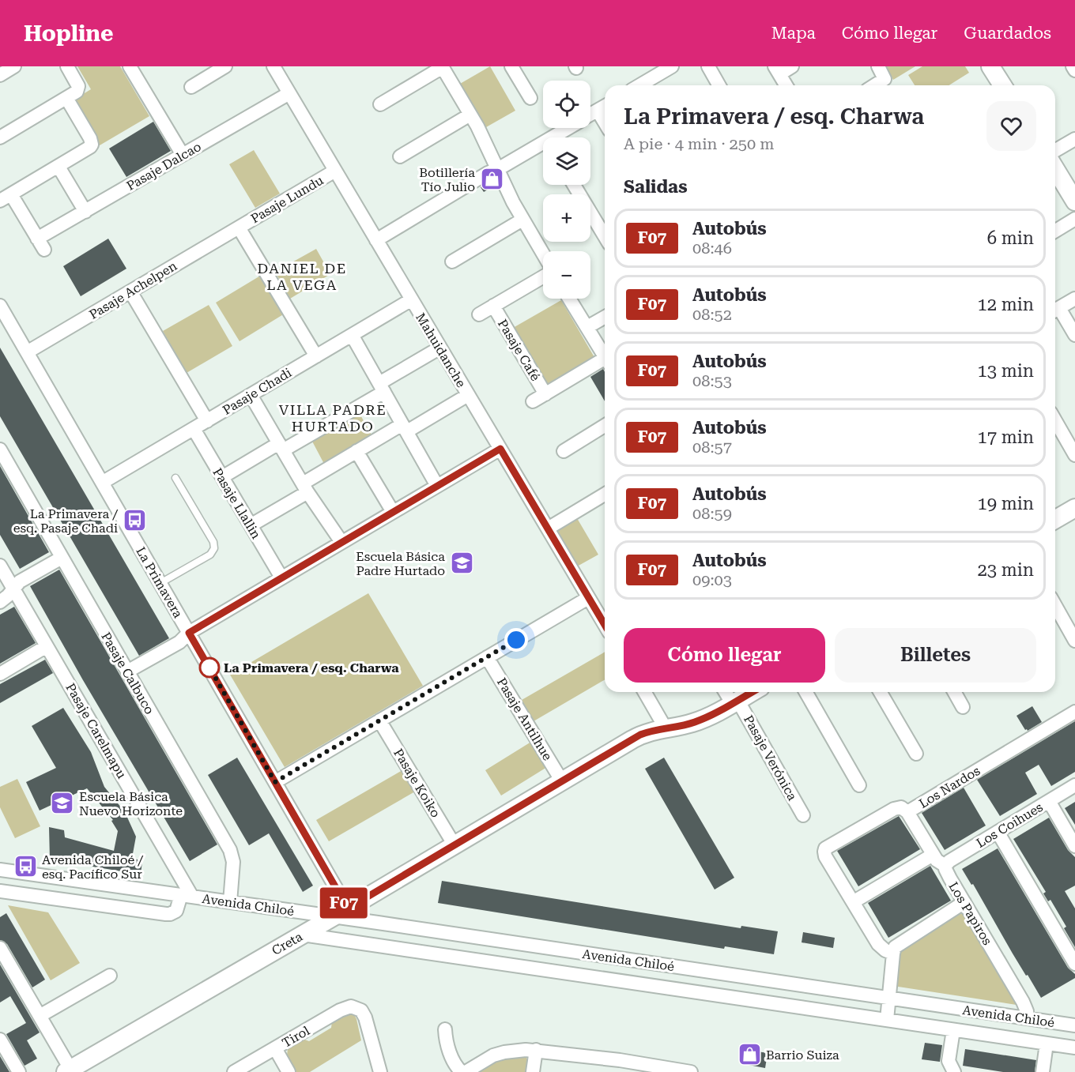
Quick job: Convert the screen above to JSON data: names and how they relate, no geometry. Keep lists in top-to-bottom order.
{
  "streets": {
    "street": [
      "Pasaje Dalcao",
      "Pasaje Lundu",
      "Pasaje Achelpen",
      "Mahuidanche",
      "Pasaje Café",
      "Pasaje Chadi",
      "Pasaje Llallin",
      "La Primavera",
      "Pasaje Calbuco",
      "Pasaje Antilhue",
      "Pasaje Carelmapu",
      "Pasaje Verónica",
      "Pasaje Koiko",
      "Los Nardos",
      "Los Coihues",
      "Avenida Chiloé",
      "Los Papiros",
      "Creta",
      "Tirol"
    ]
  },
  "crossings": [
    ["Pasaje Dalcao", "Mahuidanche"],
    ["Pasaje Lundu", "Pasaje Achelpen"],
    ["Pasaje Lundu", "Mahuidanche"],
    ["Pasaje Achelpen", "La Primavera"],
    ["Mahuidanche", "Pasaje Chadi"],
    ["Pasaje Chadi", "Pasaje Llallin"],
    ["Pasaje Chadi", "La Primavera"],
    ["La Primavera", "Avenida Chiloé"],
    ["La Primavera", "Creta"],
    ["Pasaje Calbuco", "Avenida Chiloé"],
    ["Pasaje Antilhue", "Creta"],
    ["Pasaje Carelmapu", "Avenida Chiloé"],
    ["Pasaje Verónica", "Creta"],
    ["Pasaje Koiko", "Creta"],
    ["Los Nardos", "Los Papiros"],
    ["Los Coihues", "Los Papiros"],
    ["Avenida Chiloé", "Los Papiros"],
    ["Avenida Chiloé", "Creta"]
  ],
  "districts": ["DANIEL DE LA VEGA", "VILLA PADRE HURTADO"],
  "places": {
    "shop": ["Botillería Tío Julio", "Barrio Suiza"],
    "bus stop": ["La Primavera / esq. Pasaje Chadi", "Avenida Chiloé / esq. Pacífico Sur"],
    "school or university": ["Escuela Básica Padre Hurtado", "Escuela Básica Nuevo Horizonte"],
    "other": ["La Primavera / esq. Charwa"]
  },
  "lines": ["bus line F07"],
  "page": {
    "header": "Hopline",
    "nav": ["Mapa", "Cómo llegar", "Guardados"],
    "on_map": "F07",
    "map_buttons": ["+", "−"],
    "heading": [
      ["La Primavera / esq. Charwa", "A pie · 4 min · 250 m"],
      "Salidas"
    ],
    "list": [
      {
        "mark": "F07",
        "name": "Autobús",
        "note": "08:46",
        "value": "6 min"
      },
      {
        "mark": "F07",
        "name": "Autobús",
        "note": "08:52",
        "value": "12 min"
      },
      {
        "mark": "F07",
        "name": "Autobús",
        "note": "08:53",
        "value": "13 min"
      },
      {
        "mark": "F07",
        "name": "Autobús",
        "note": "08:57",
        "value": "17 min"
      },
      {
        "mark": "F07",
        "name": "Autobús",
        "note": "08:59",
        "value": "19 min"
      },
      {
        "mark": "F07",
        "name": "Autobús",
        "note": "09:03",
        "value": "23 min"
      }
    ],
    "buttons": ["Cómo llegar", "Billetes"]
  }
}
